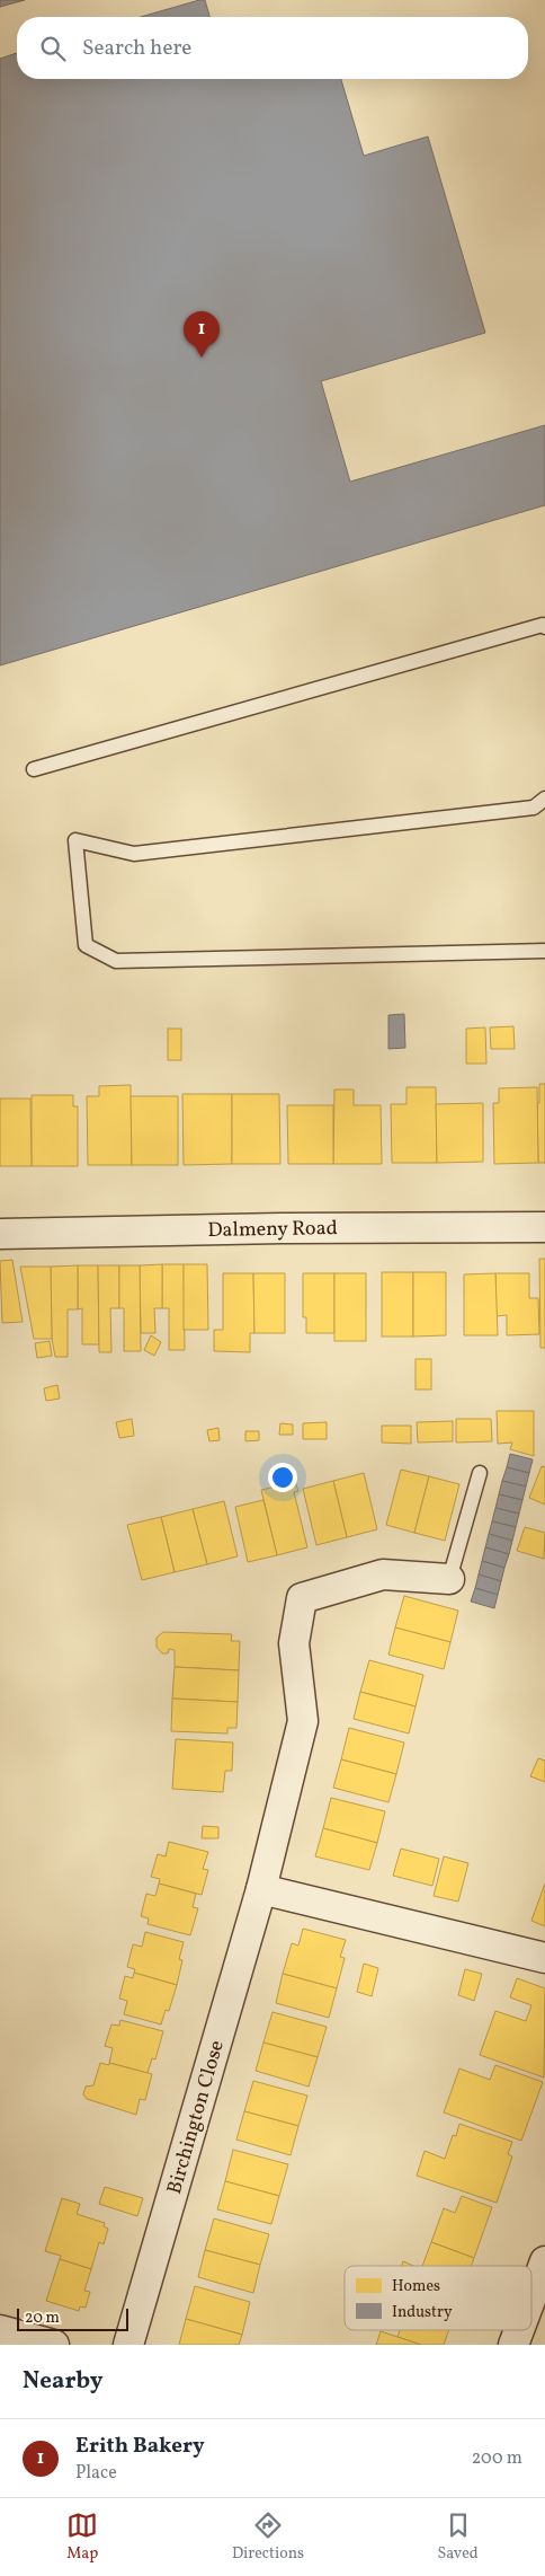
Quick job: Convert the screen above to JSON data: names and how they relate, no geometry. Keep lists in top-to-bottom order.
{
  "streets": {
    "street": ["Dalmeny Road", "Birchington Close"]
  },
  "legend": ["Homes", "Industry"],
  "scale_bar": "20 m",
  "page": {
    "search": "Search here",
    "pins": "1",
    "scale": "20 m",
    "heading": "Nearby",
    "list": [
      {
        "mark": "1",
        "name": "Erith Bakery",
        "note": "Place",
        "value": "200 m"
      }
    ],
    "nav": ["Map", "Directions", "Saved"]
  }
}
